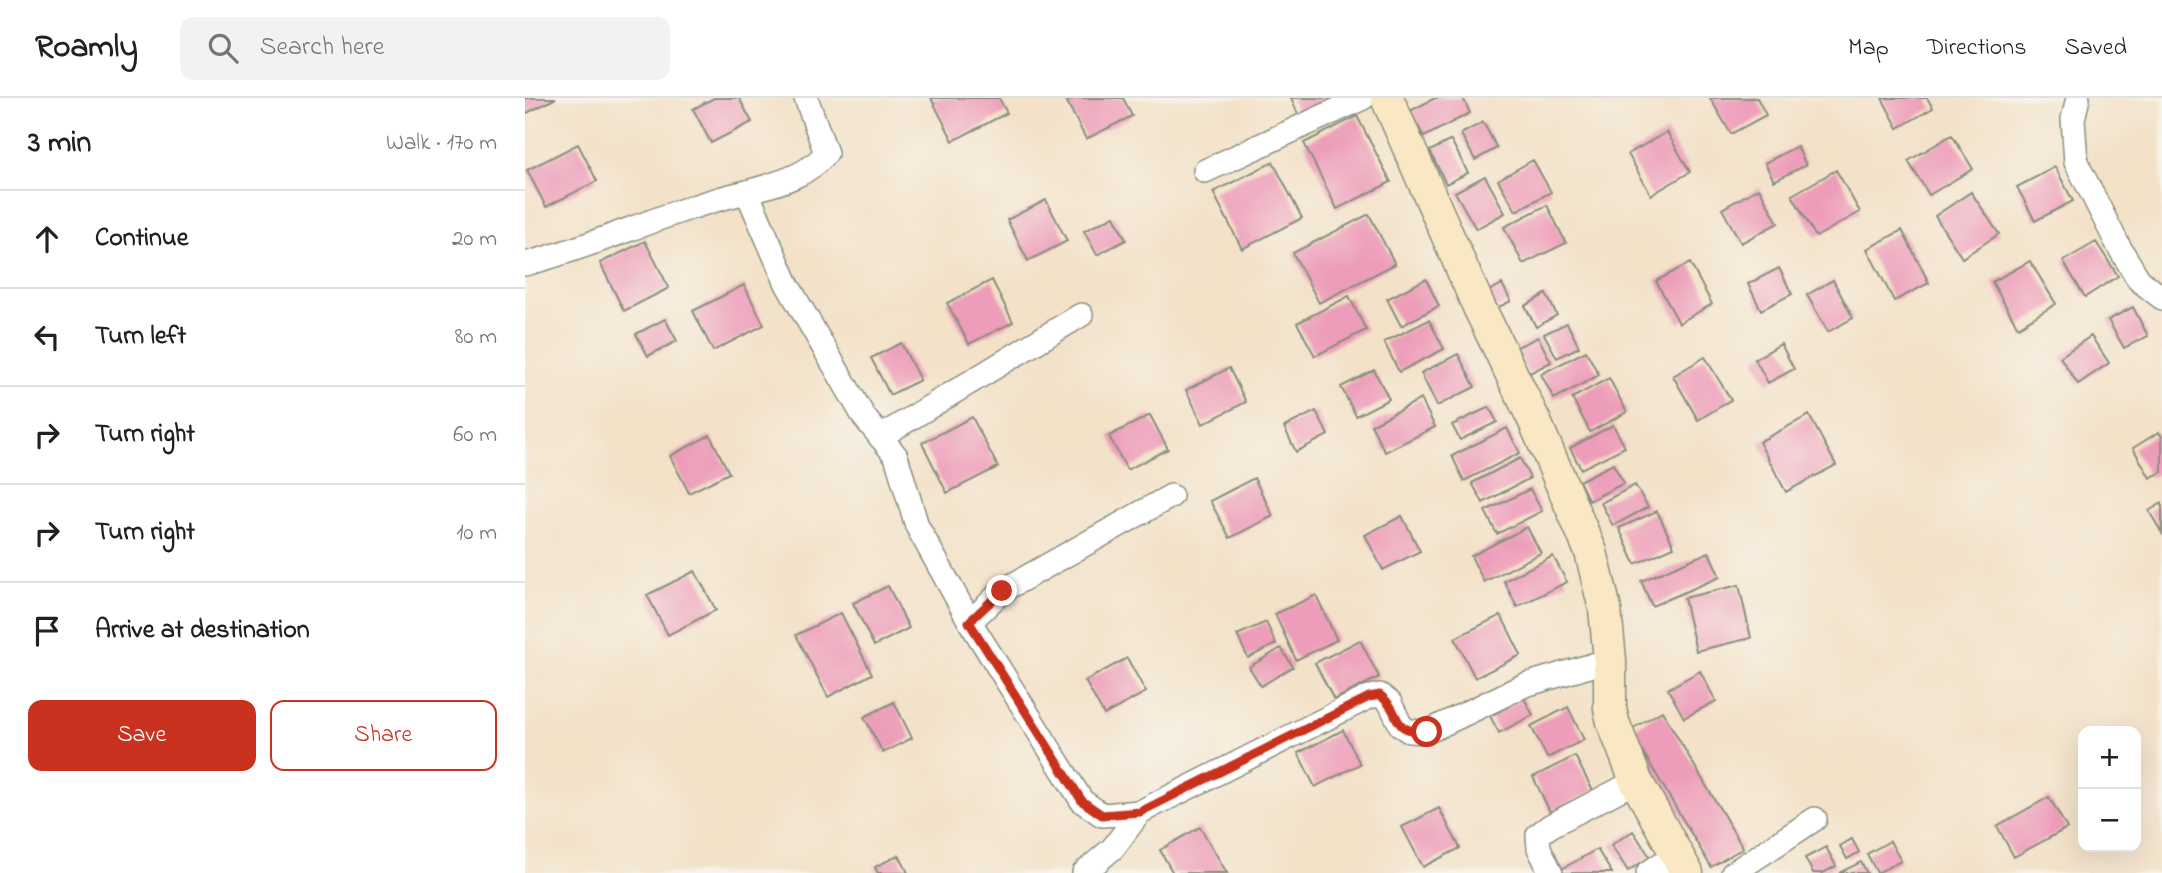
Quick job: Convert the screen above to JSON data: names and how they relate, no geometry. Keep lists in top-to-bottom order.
{
  "page": {
    "header": "Roamly",
    "search": "Search here",
    "nav": ["Map", "Directions", "Saved"],
    "heading": ["3 min", "Walk · 170 m"],
    "list": [
      ["Continue", "20 m"],
      ["Turn left", "80 m"],
      ["Turn right", "60 m"],
      ["Turn right", "10 m"],
      "Arrive at destination"
    ],
    "buttons": ["Save", "Share"],
    "map_buttons": ["+", "−"]
  }
}
